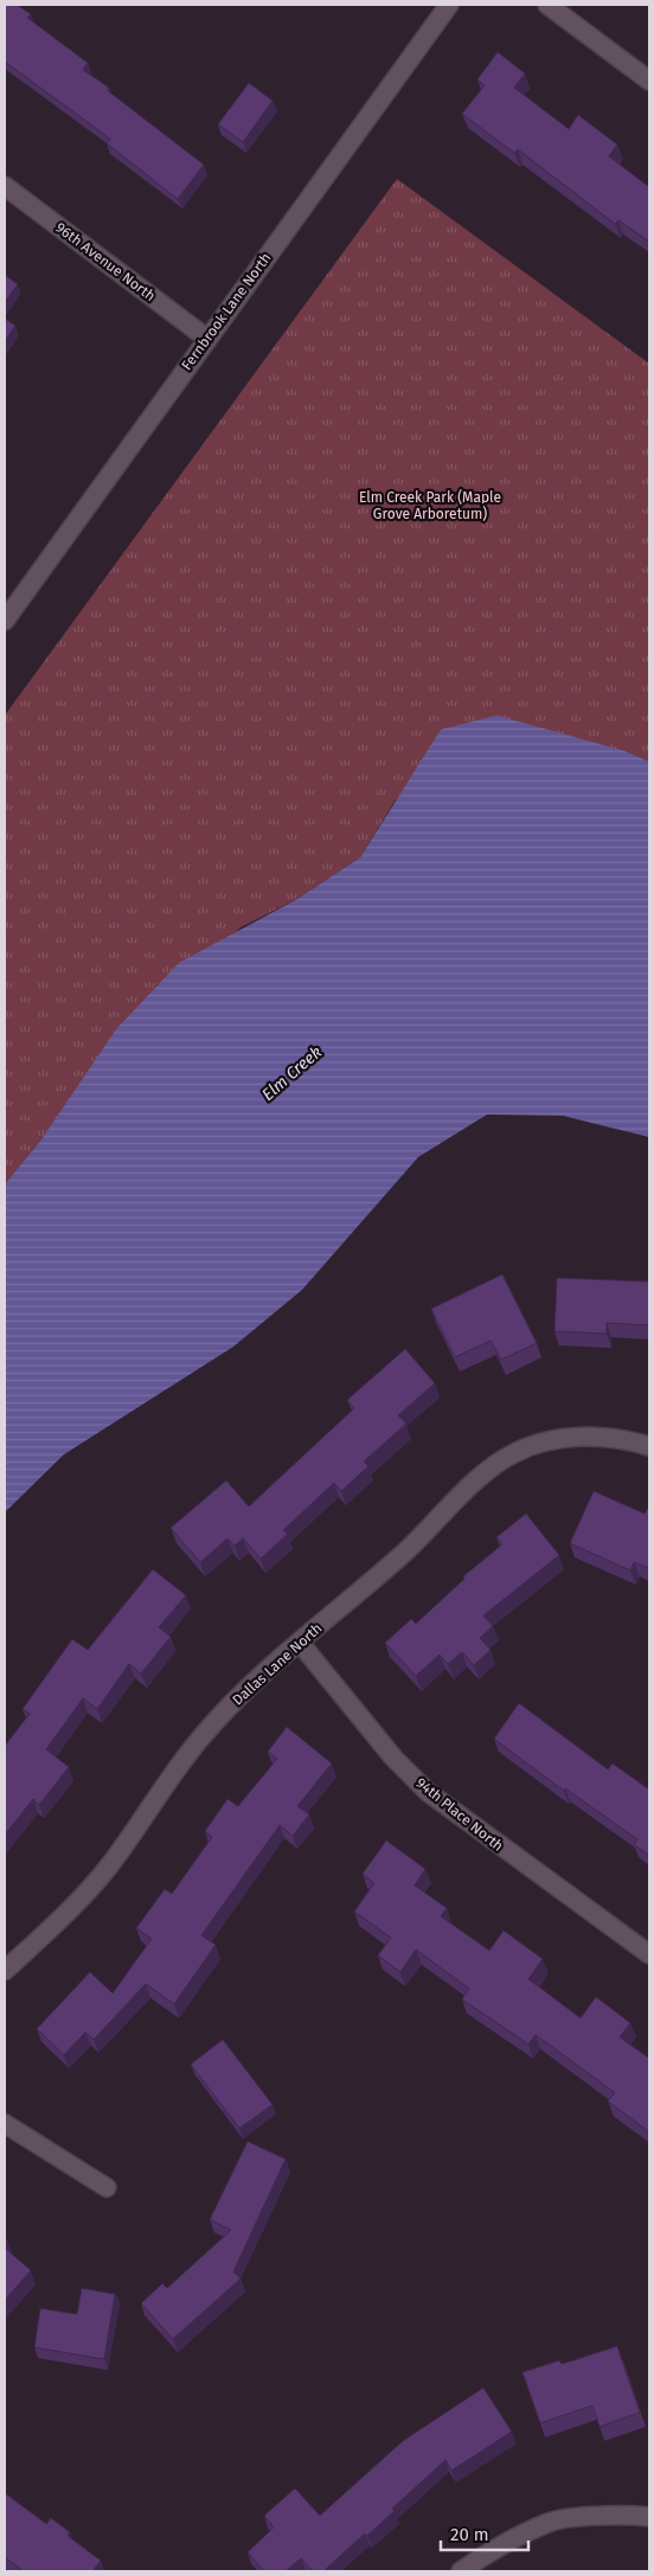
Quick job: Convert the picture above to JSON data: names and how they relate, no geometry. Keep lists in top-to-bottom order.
{
  "streets": {
    "street": [
      "96th Avenue North",
      "Fernbrook Lane North",
      "Dallas Lane North",
      "94th Place North"
    ]
  },
  "crossings": [
    ["96th Avenue North", "Fernbrook Lane North"],
    ["Dallas Lane North", "94th Place North"]
  ],
  "water": ["Elm Creek"],
  "parks": ["Elm Creek Park (Maple Grove Arboretum)"],
  "scale_bar": "20 m"
}
